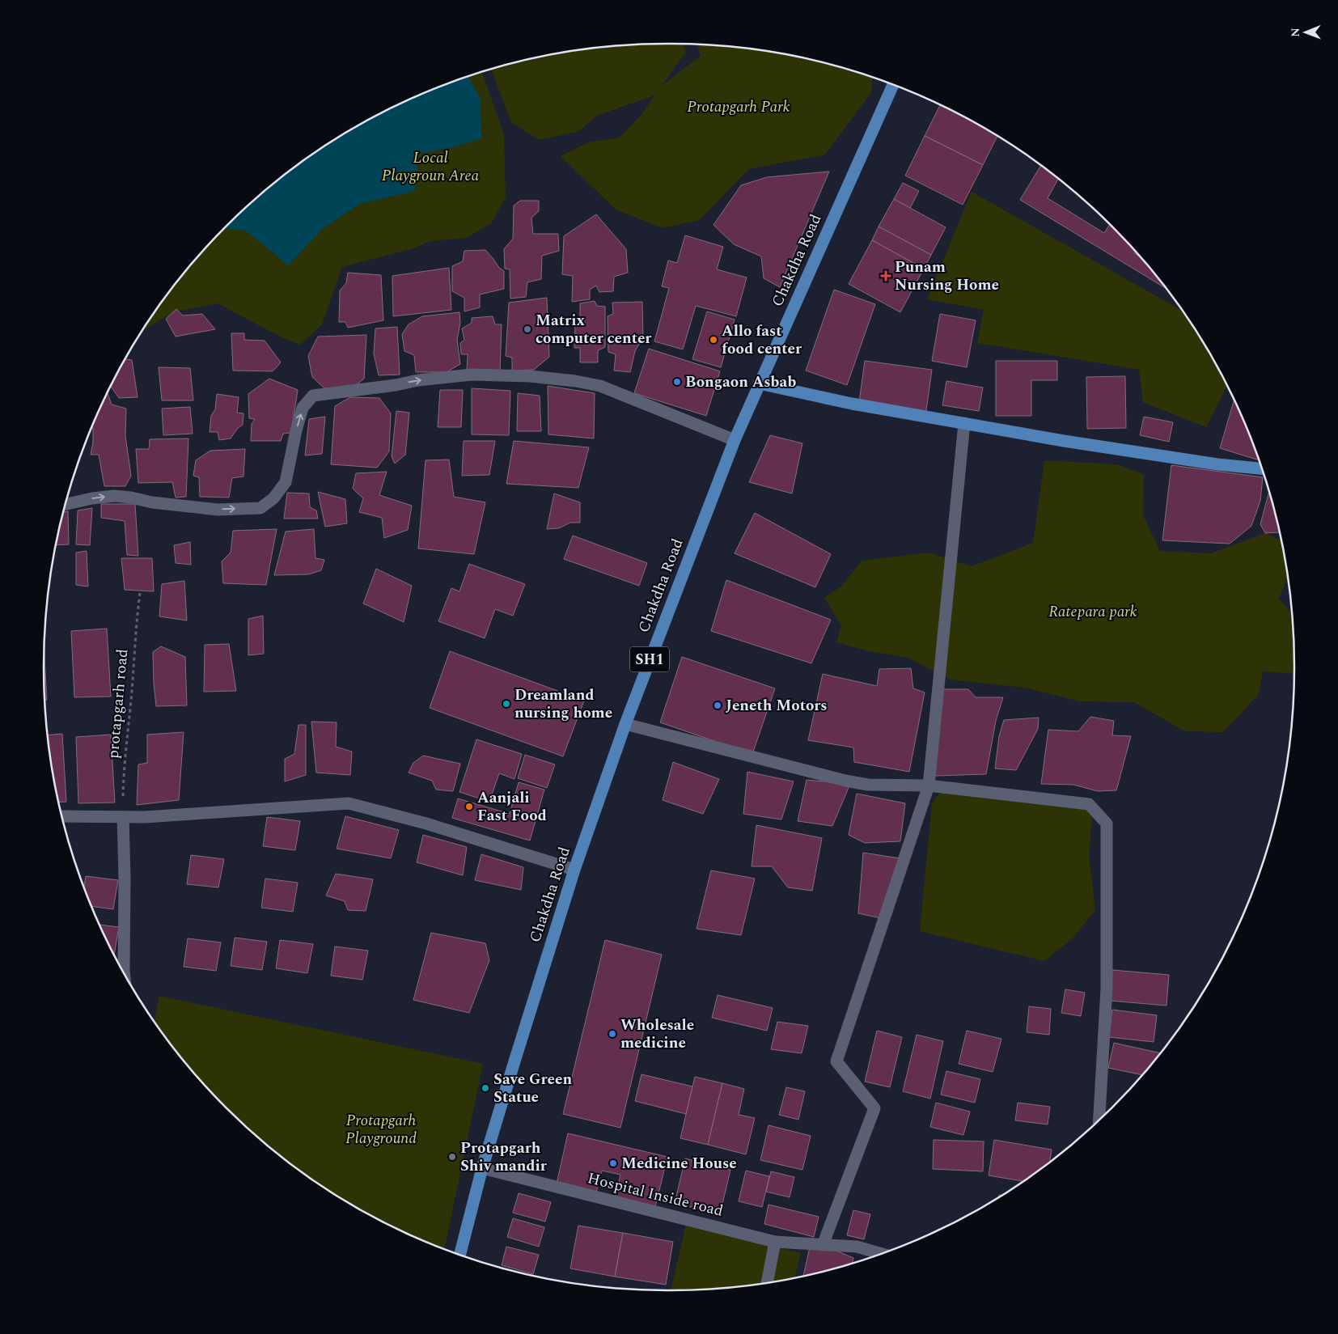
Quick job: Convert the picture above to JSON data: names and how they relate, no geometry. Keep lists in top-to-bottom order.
{
  "streets": {
    "main road": ["Chakdha Road", "SH1"],
    "street": ["Hospital Inside road"],
    "path": ["protapgarh road"]
  },
  "crossings": [
    ["Chakdha Road", "Hospital Inside road"]
  ],
  "parks": [
    "Protapgarh Park",
    "Local Playgroun Area",
    "Ratepara park",
    "Protapgarh Playground"
  ],
  "places": {
    "health": ["Punam Nursing Home"],
    "other": [
      "Matrix computer center",
      "Allo fast food center",
      "Bongaon Asbab",
      "Dreamland nursing home",
      "Jeneth Motors",
      "Aanjali Fast Food",
      "Wholesale medicine",
      "Save Green Statue",
      "Protapgarh Shiv mandir",
      "Medicine House"
    ]
  },
  "north": "left"
}
